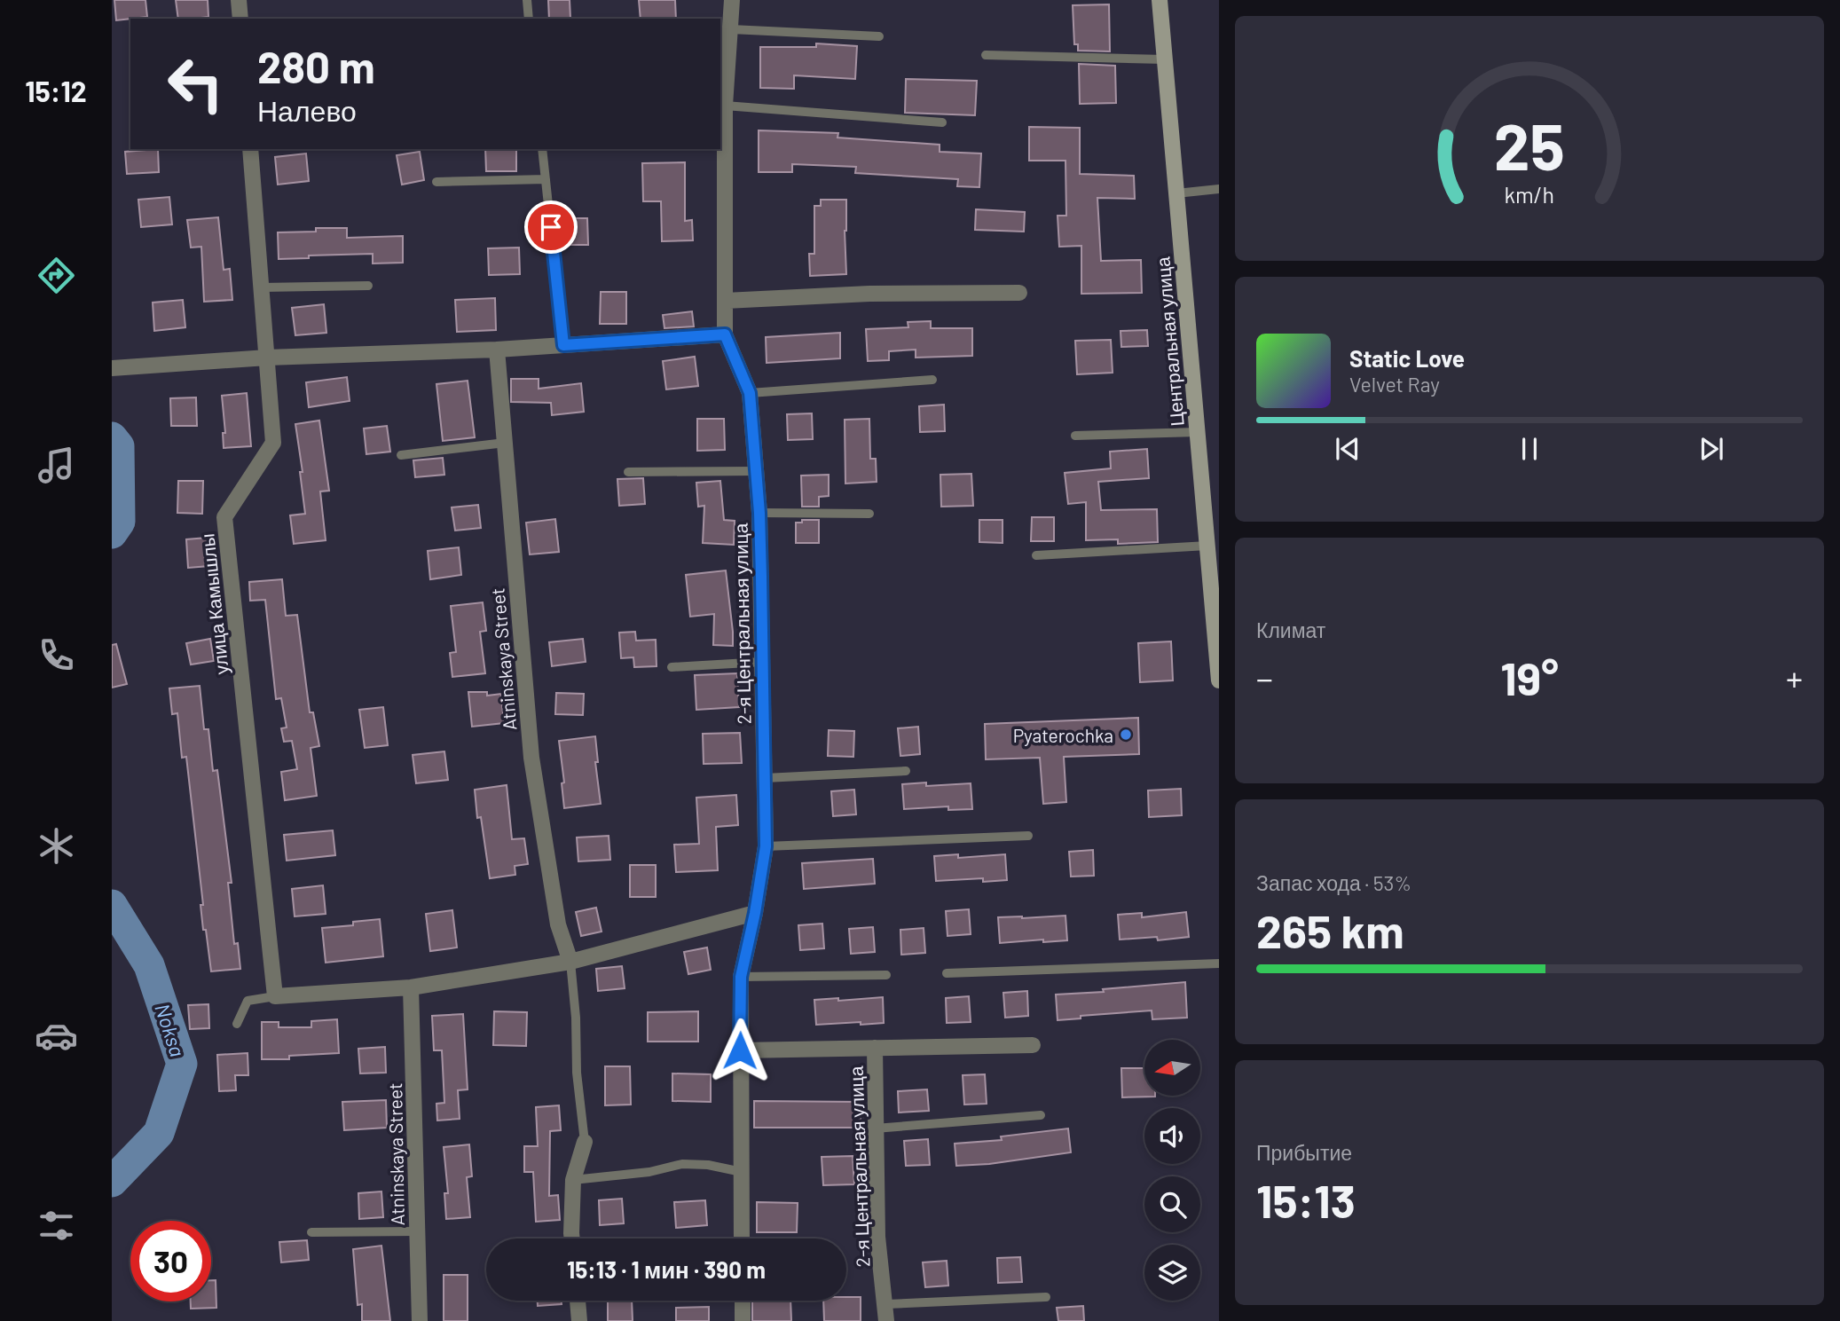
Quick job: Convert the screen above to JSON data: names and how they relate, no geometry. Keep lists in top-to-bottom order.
{
  "streets": {
    "street": [
      "Центральная улица",
      "улица Камышлы",
      "2-я Центральная улица",
      "Atninskaya Street"
    ]
  },
  "water": ["Noksa"],
  "places": ["Pyaterochka"],
  "north": "left",
  "page": {
    "tabs": "15:12",
    "turn": ["280 m", "Налево"],
    "song": ["Static Love", "Velvet Ray"],
    "tile": [
      "Климат",
      ["Запас хода · 53%", "265 km"],
      ["Прибытие", "15:13"]
    ],
    "heat": ["−", "19°", "+"],
    "limit": "30",
    "trip": "15:13 · 1 мин · 390 m",
    "gauge": ["25", "km/h"]
  }
}
